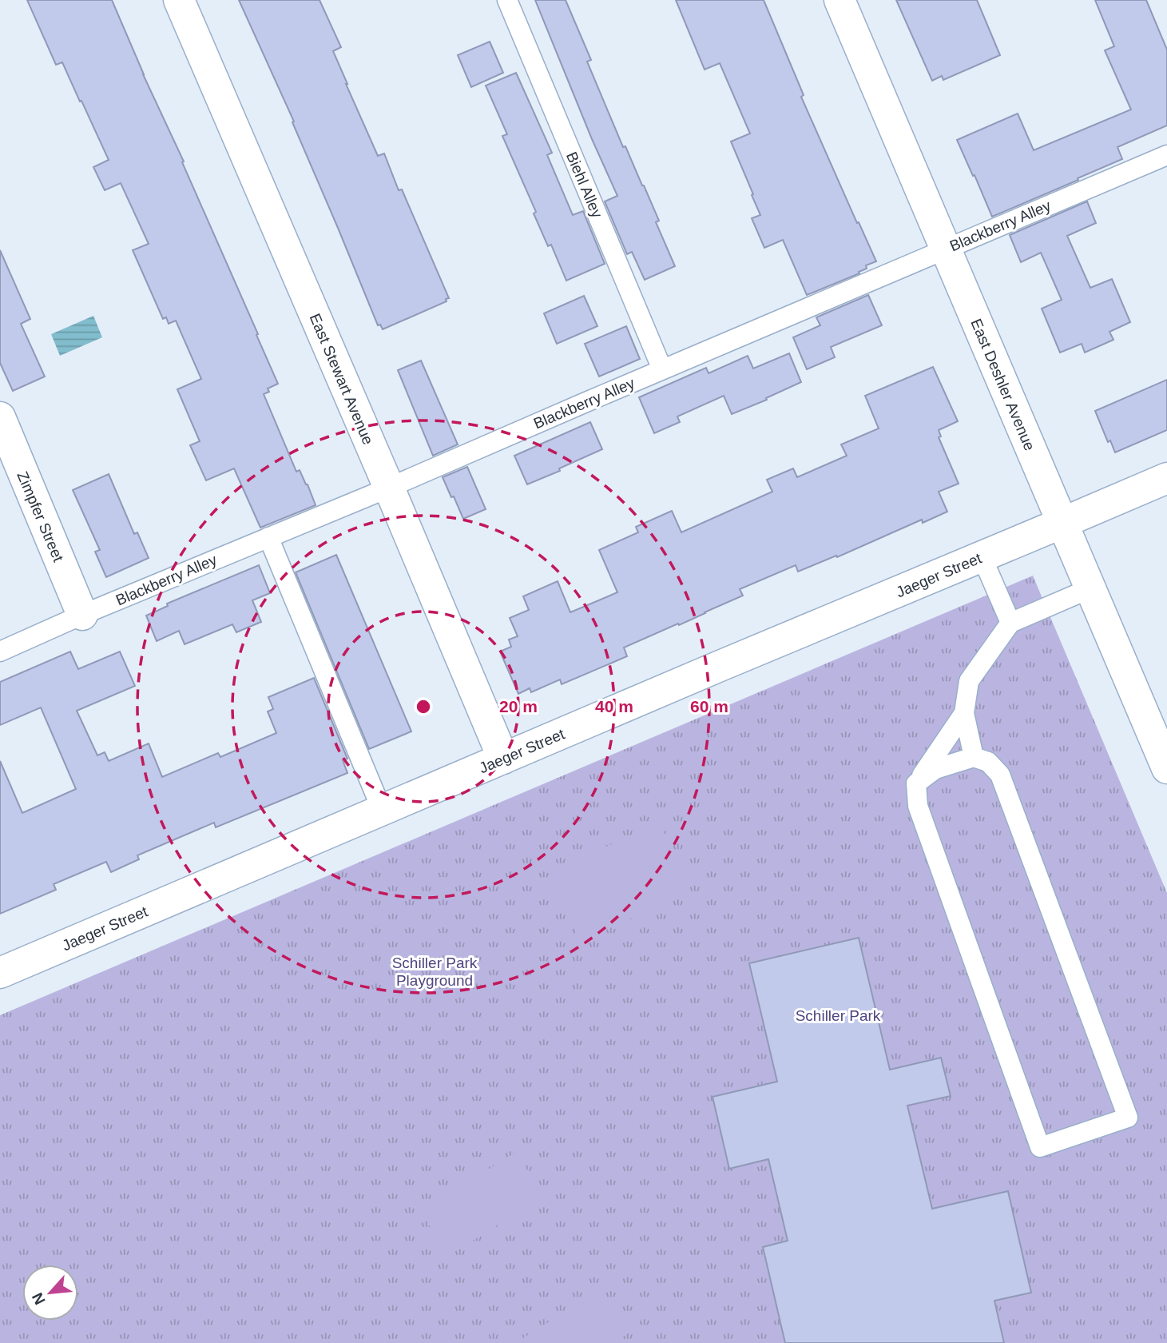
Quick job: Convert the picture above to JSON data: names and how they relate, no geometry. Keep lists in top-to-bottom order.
{
  "streets": {
    "street": [
      "East Stewart Avenue",
      "East Deshler Avenue",
      "Zimpfer Street",
      "Jaeger Street"
    ],
    "lane": ["Biehl Alley", "Blackberry Alley"]
  },
  "crossings": [
    ["Biehl Alley", "Blackberry Alley"],
    ["Blackberry Alley", "East Stewart Avenue"],
    ["Blackberry Alley", "East Deshler Avenue"],
    ["Blackberry Alley", "Zimpfer Street"],
    ["East Stewart Avenue", "Jaeger Street"],
    ["East Deshler Avenue", "Jaeger Street"]
  ],
  "parks": ["Schiller Park Playground", "Schiller Park"],
  "north": "bottom left",
  "rings": ["20 m", "40 m", "60 m"]
}
